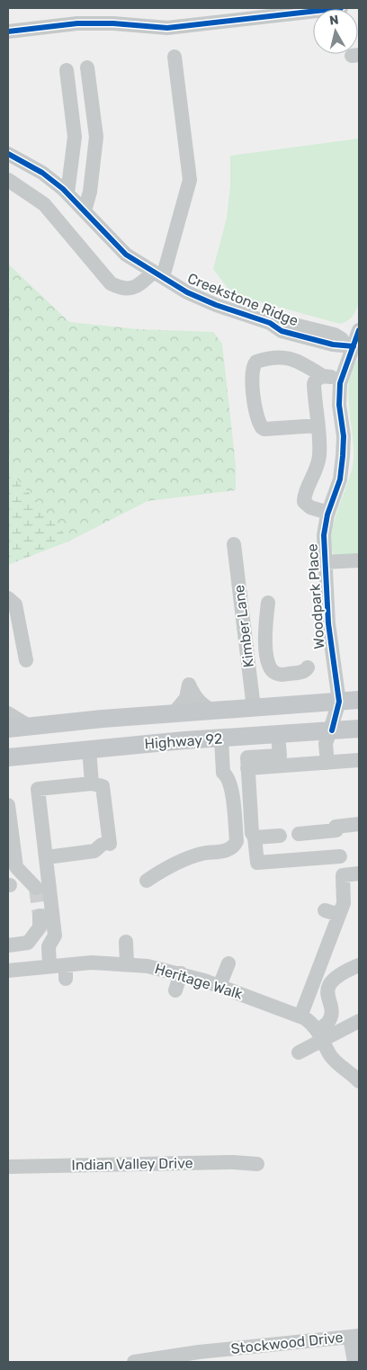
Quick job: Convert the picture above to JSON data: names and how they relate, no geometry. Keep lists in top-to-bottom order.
{
  "streets": {
    "main road": ["Highway 92"],
    "street": [
      "Creekstone Ridge",
      "Woodpark Place",
      "Kimber Lane",
      "Heritage Walk",
      "Indian Valley Drive",
      "Stockwood Drive"
    ]
  },
  "crossings": [
    ["Creekstone Ridge", "Woodpark Place"],
    ["Woodpark Place", "Highway 92"],
    ["Kimber Lane", "Highway 92"]
  ],
  "north": "top"
}
